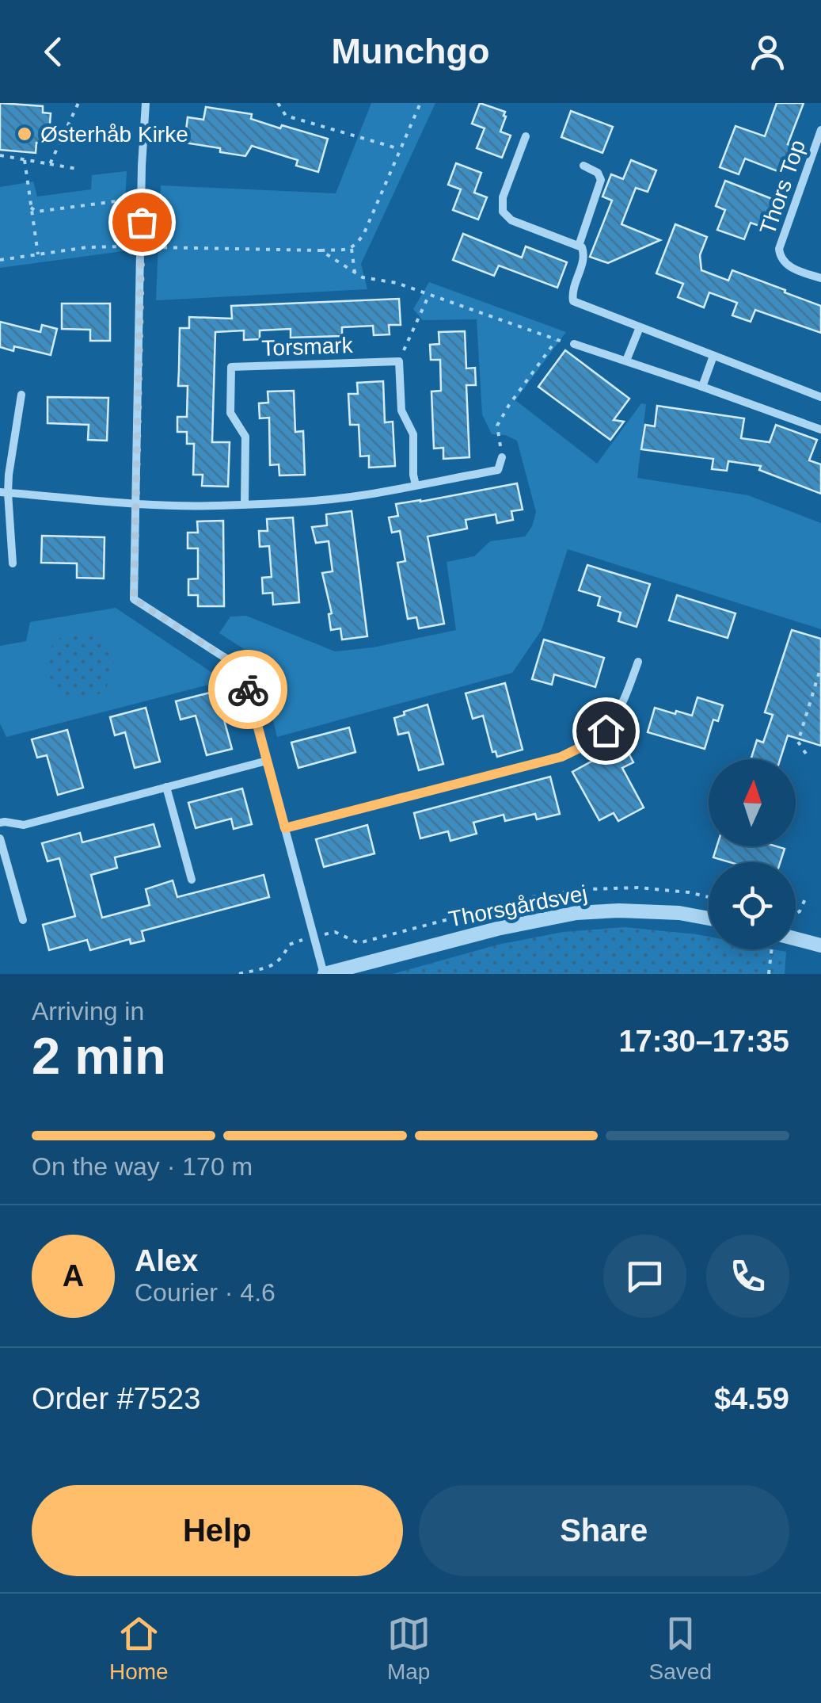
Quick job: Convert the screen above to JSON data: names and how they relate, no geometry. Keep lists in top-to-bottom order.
{
  "streets": {
    "street": ["Thors Top", "Torsmark", "Thorsgårdsvej"]
  },
  "places": ["Østerhåb Kirke"],
  "north": "top",
  "page": {
    "header": "Munchgo",
    "heading": ["2 min", "Arriving in", "17:30–17:35"],
    "panel": [
      "Alex",
      "Courier · 4.6",
      "Order #7523",
      "$4.59"
    ],
    "bar": "On the way · 170 m",
    "round": "A",
    "buttons": ["Help", "Share"],
    "tabs": ["Home", "Map", "Saved"]
  }
}
